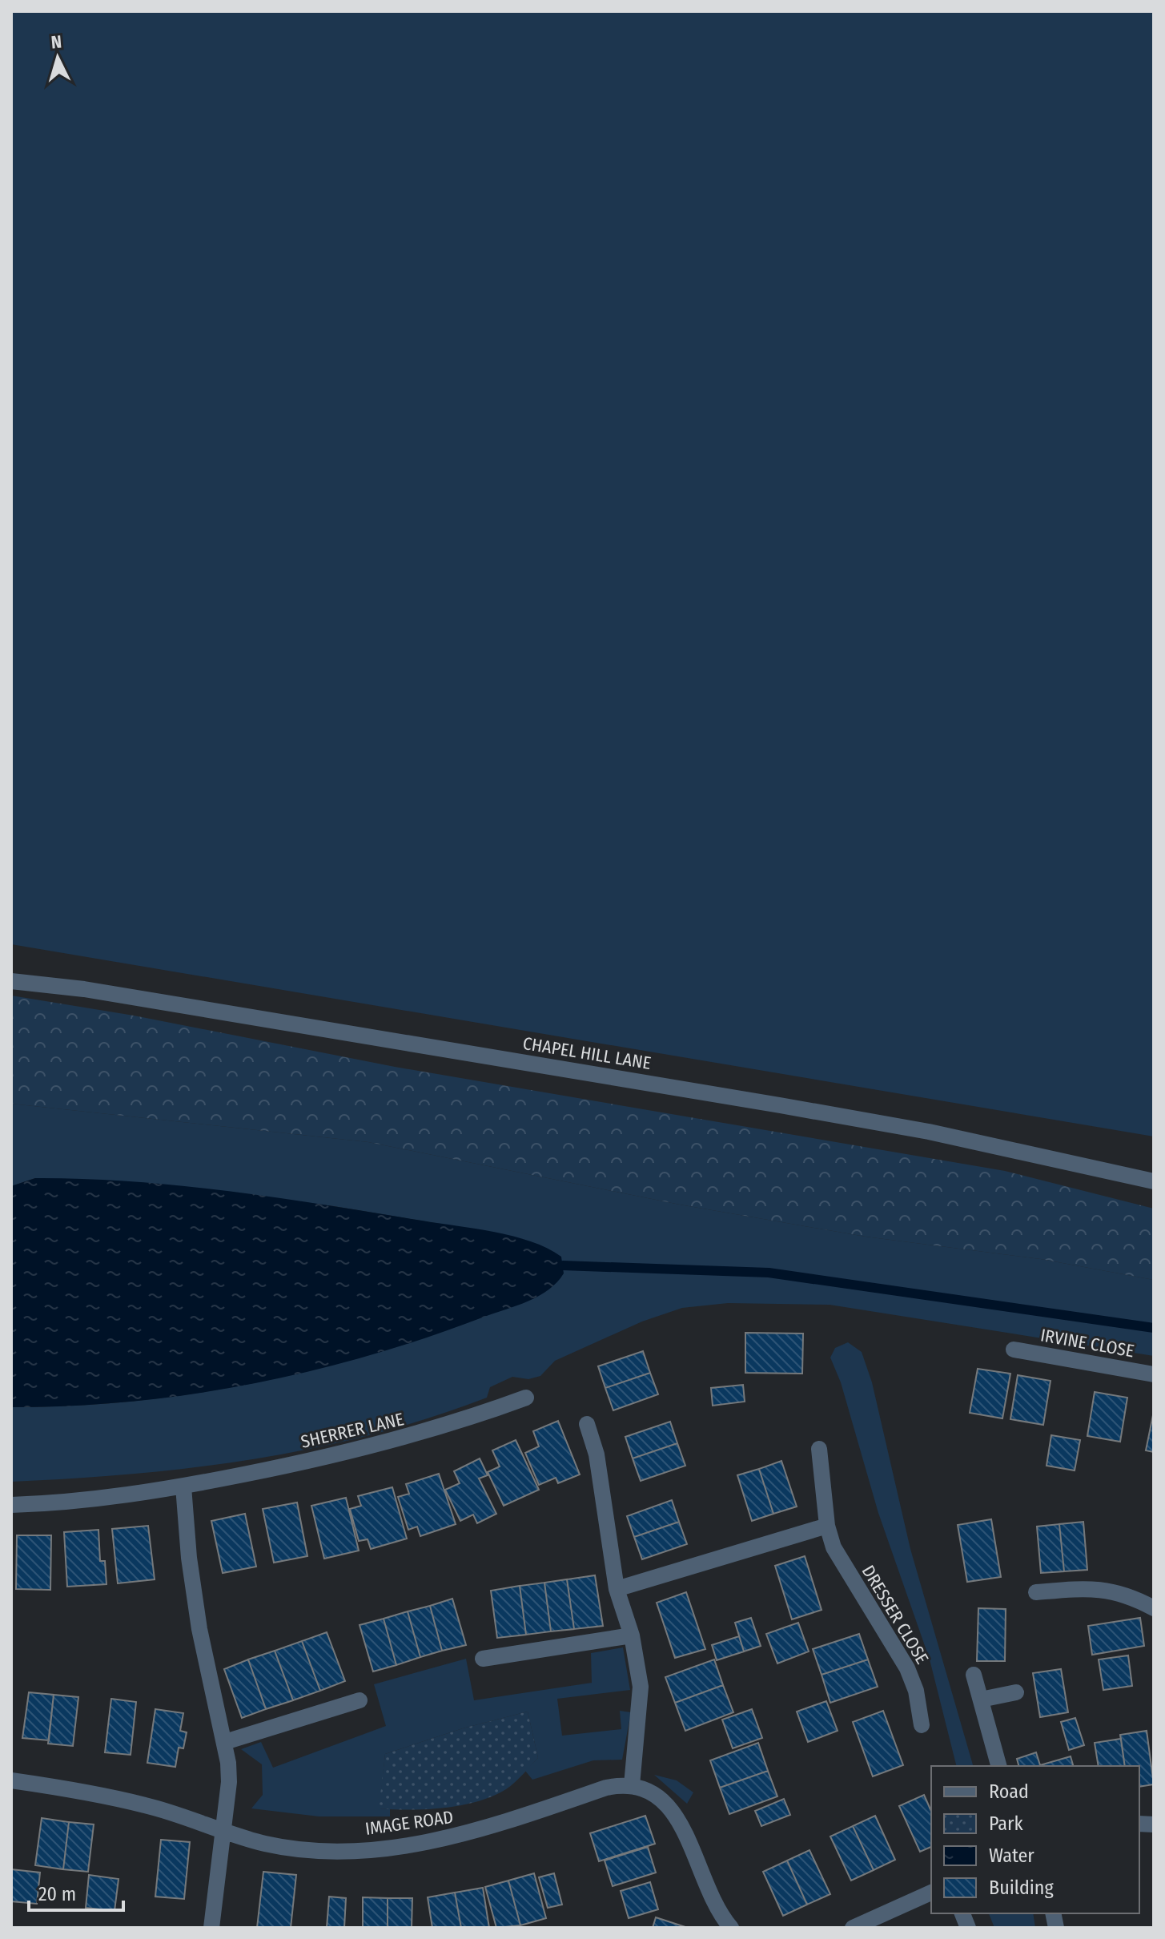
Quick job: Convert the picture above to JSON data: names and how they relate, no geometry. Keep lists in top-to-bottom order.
{
  "streets": {
    "street": [
      "CHAPEL HILL LANE",
      "IRVINE CLOSE",
      "SHERRER LANE",
      "DRESSER CLOSE",
      "IMAGE ROAD"
    ]
  },
  "legend": [
    "Road",
    "Park",
    "Water",
    "Building"
  ],
  "scale_bar": "20 m",
  "north": "top"
}
